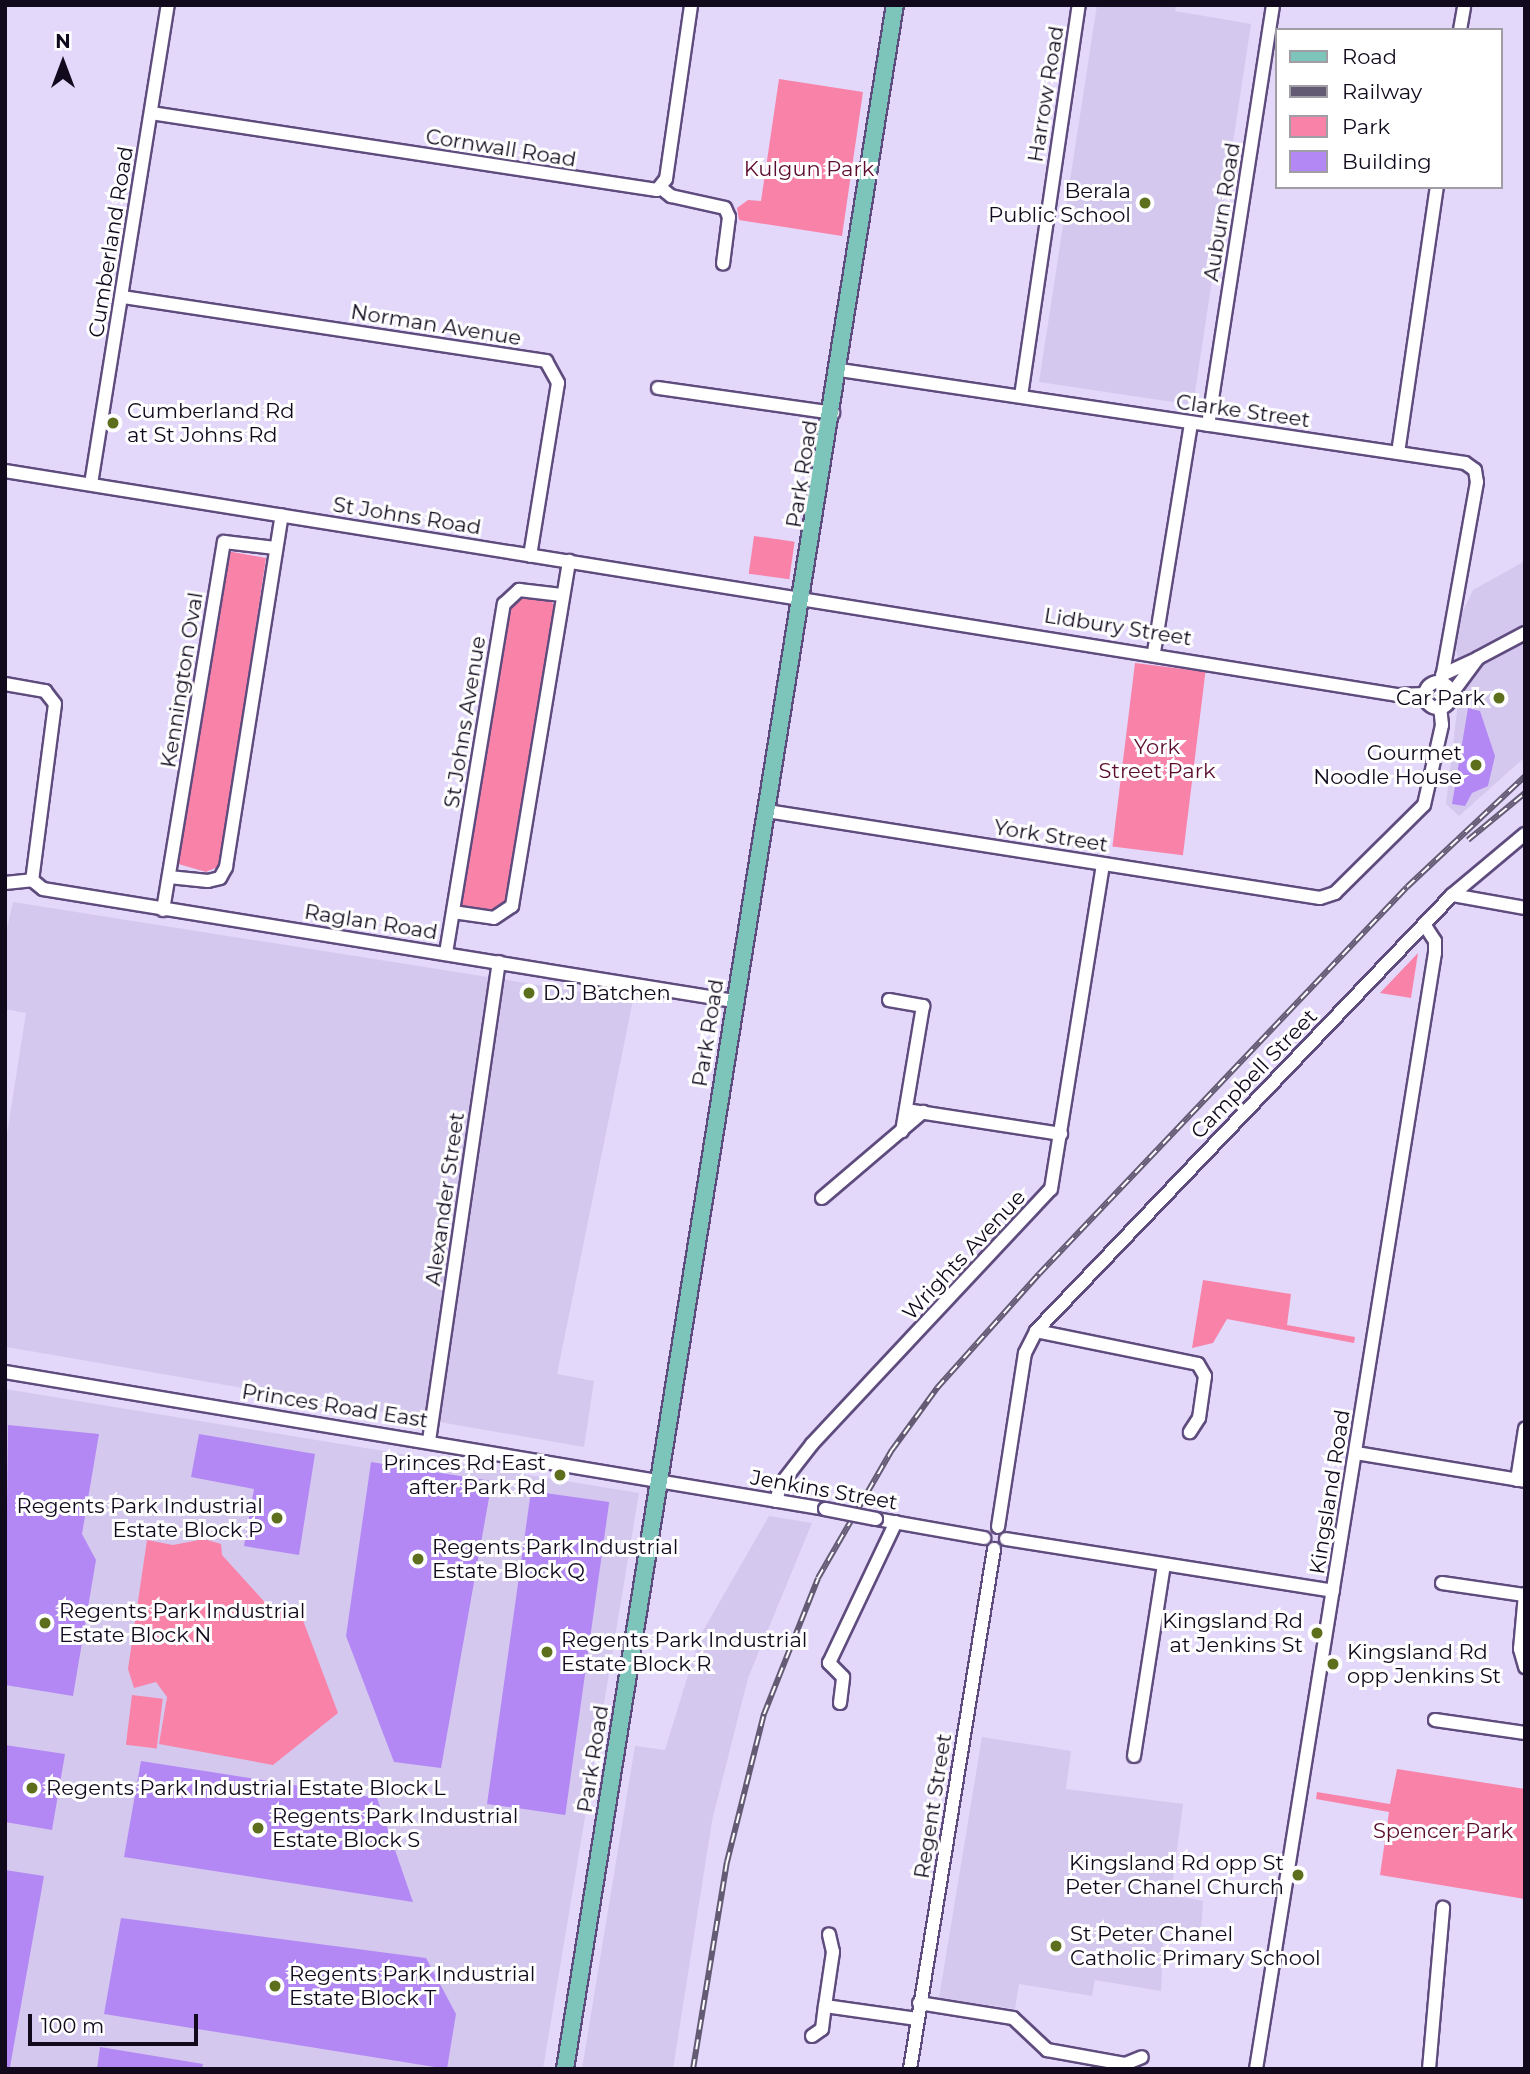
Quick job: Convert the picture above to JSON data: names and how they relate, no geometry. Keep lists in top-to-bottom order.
{
  "streets": {
    "main road": ["Park Road"],
    "street": [
      "Harrow Road",
      "Cornwall Road",
      "Auburn Road",
      "Cumberland Road",
      "Norman Avenue",
      "Clarke Street",
      "St Johns Road",
      "Lidbury Street",
      "Kennington Oval",
      "St Johns Avenue",
      "York Street",
      "Raglan Road",
      "Campbell Street",
      "Alexander Street",
      "Wrights Avenue",
      "Princes Road East",
      "Jenkins Street",
      "Kingsland Road",
      "Regent Street"
    ]
  },
  "crossings": [
    ["Harrow Road", "Clarke Street"],
    ["Cornwall Road", "Cumberland Road"],
    ["Auburn Road", "Clarke Street"],
    ["Cumberland Road", "Norman Avenue"],
    ["Cumberland Road", "St Johns Road"],
    ["Norman Avenue", "St Johns Road"],
    ["Clarke Street", "Park Road"],
    ["Park Road", "St Johns Road"],
    ["Park Road", "Lidbury Street"],
    ["Park Road", "York Street"],
    ["Park Road", "Raglan Road"],
    ["Park Road", "Princes Road East"],
    ["Park Road", "Jenkins Street"],
    ["St Johns Road", "Lidbury Street"],
    ["Kennington Oval", "Raglan Road"],
    ["St Johns Avenue", "Raglan Road"],
    ["York Street", "Wrights Avenue"],
    ["Raglan Road", "Alexander Street"],
    ["Campbell Street", "Kingsland Road"],
    ["Alexander Street", "Princes Road East"],
    ["Wrights Avenue", "Jenkins Street"],
    ["Princes Road East", "Jenkins Street"]
  ],
  "parks": ["Kulgun Park", "York Street Park", "Spencer Park"],
  "places": [
    "Berala Public School",
    "Cumberland Rd at St Johns Rd",
    "Car Park",
    "Gourmet Noodle House",
    "D.J Batchen",
    "Princes Rd East after Park Rd",
    "Regents Park Industrial Estate Block P",
    "Regents Park Industrial Estate Block Q",
    "Regents Park Industrial Estate Block N",
    "Kingsland Rd at Jenkins St",
    "Regents Park Industrial Estate Block R",
    "Kingsland Rd opp Jenkins St",
    "Regents Park Industrial Estate Block L",
    "Regents Park Industrial Estate Block S",
    "Kingsland Rd opp St Peter Chanel Church",
    "St Peter Chanel Catholic Primary School",
    "Regents Park Industrial Estate Block T"
  ],
  "legend": [
    "Road",
    "Railway",
    "Park",
    "Building"
  ],
  "scale_bar": "100 m",
  "north": "top"
}
